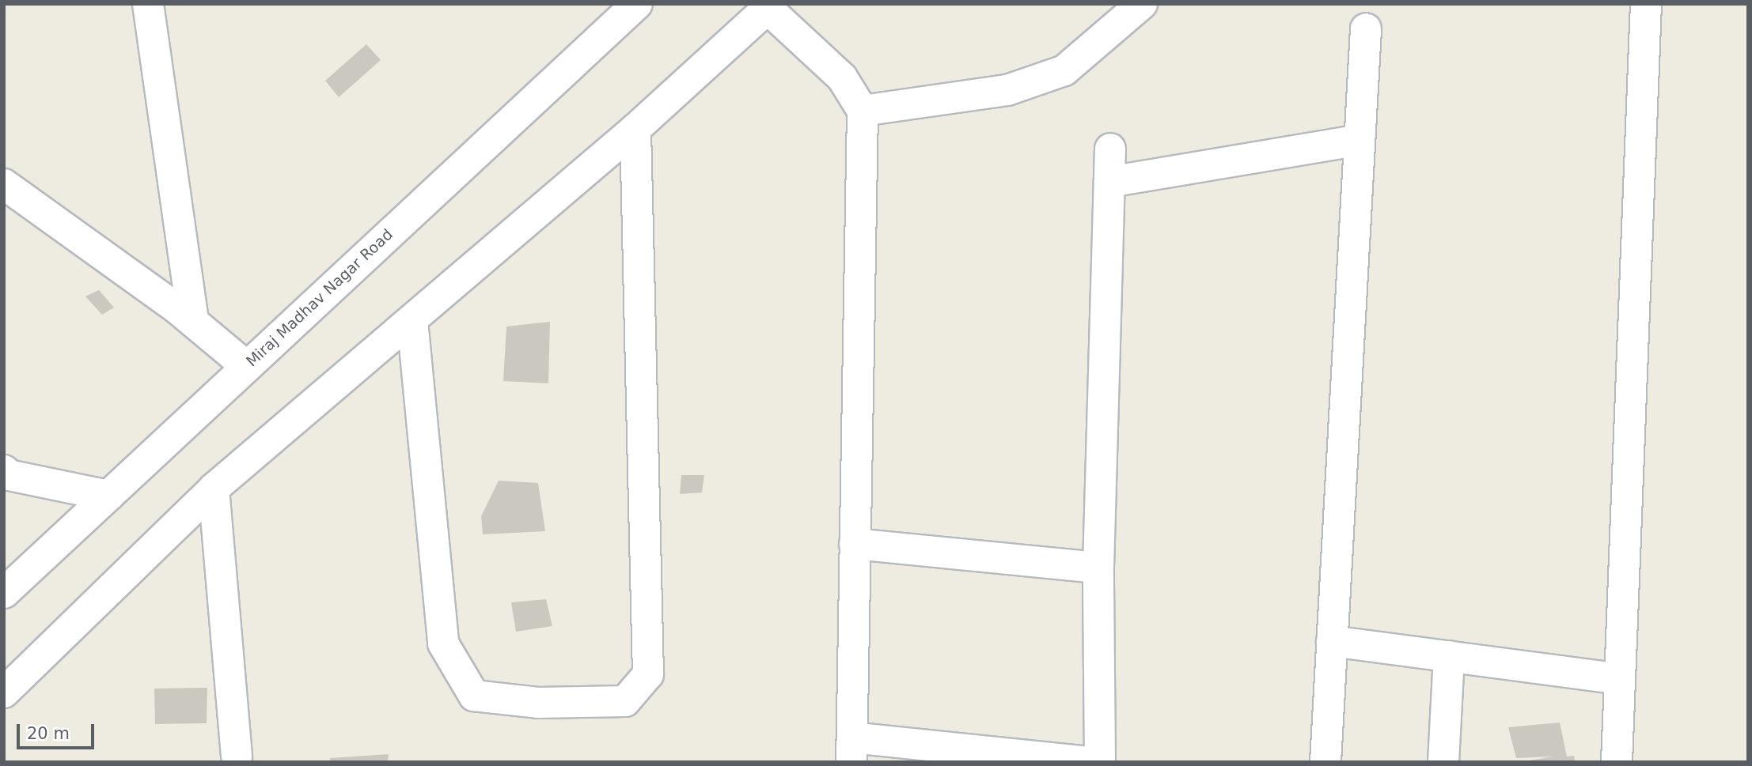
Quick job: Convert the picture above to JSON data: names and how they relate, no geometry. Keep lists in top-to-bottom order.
{
  "streets": {
    "street": ["Miraj Madhav Nagar Road"]
  },
  "scale_bar": "20 m"
}
